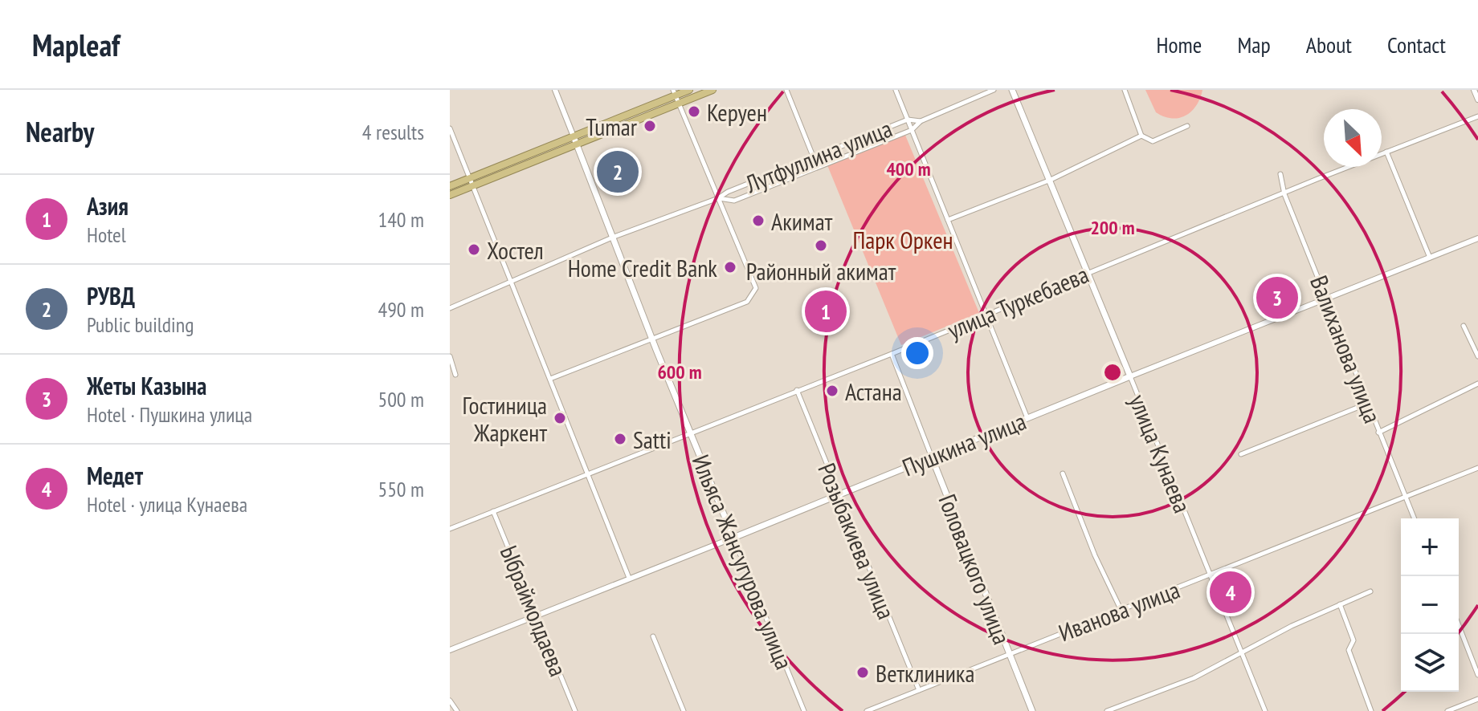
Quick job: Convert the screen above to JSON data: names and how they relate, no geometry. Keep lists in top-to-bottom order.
{
  "streets": {
    "main road": [
      "Пушкина улица",
      "улица Кунаева",
      "Ильяса Жансугурова улица",
      "Головацкого улица"
    ],
    "street": [
      "Лутфуллина улица",
      "улица Туркебаева",
      "Валиханова улица",
      "Розыбакиева улица",
      "Ыбраймолдаева",
      "Иванова улица"
    ]
  },
  "crossings": [
    ["Лутфуллина улица", "Ильяса Жансугурова улица"],
    ["улица Туркебаева", "Валиханова улица"],
    ["улица Туркебаева", "улица Кунаева"],
    ["улица Туркебаева", "Розыбакиева улица"],
    ["улица Туркебаева", "Ильяса Жансугурова улица"],
    ["улица Туркебаева", "Головацкого улица"],
    ["улица Туркебаева", "Ыбраймолдаева"],
    ["Валиханова улица", "Пушкина улица"],
    ["Валиханова улица", "Иванова улица"],
    ["Пушкина улица", "улица Кунаева"],
    ["Пушкина улица", "Розыбакиева улица"],
    ["Пушкина улица", "Ильяса Жансугурова улица"],
    ["Пушкина улица", "Головацкого улица"],
    ["Пушкина улица", "Ыбраймолдаева"],
    ["улица Кунаева", "Иванова улица"],
    ["Розыбакиева улица", "Иванова улица"],
    ["Головацкого улица", "Иванова улица"]
  ],
  "parks": ["Парк Оркен"],
  "places": [
    "Керуен",
    "Tumar",
    "Акимат",
    "Районный акимат",
    "Хостел",
    "Home Credit Bank",
    "Астана",
    "Гостиница Жаркент",
    "Satti",
    "Ветклиника"
  ],
  "north": "bottom right",
  "page": {
    "header": "Mapleaf",
    "nav": [
      "Home",
      "Map",
      "About",
      "Contact"
    ],
    "heading": ["Nearby", "4 results"],
    "pins": [
      "2",
      "3",
      "1",
      "4"
    ],
    "list": [
      {
        "mark": "1",
        "name": "Азия",
        "note": "Hotel",
        "value": "140 m"
      },
      {
        "mark": "2",
        "name": "РУВД",
        "note": "Public building",
        "value": "490 m"
      },
      {
        "mark": "3",
        "name": "Жеты Казына",
        "note": "Hotel · Пушкина улица",
        "value": "500 m"
      },
      {
        "mark": "4",
        "name": "Медет",
        "note": "Hotel · улица Кунаева",
        "value": "550 m"
      }
    ],
    "map_buttons": ["+", "−"]
  },
  "rings": ["400 m", "200 m", "600 m"]
}
